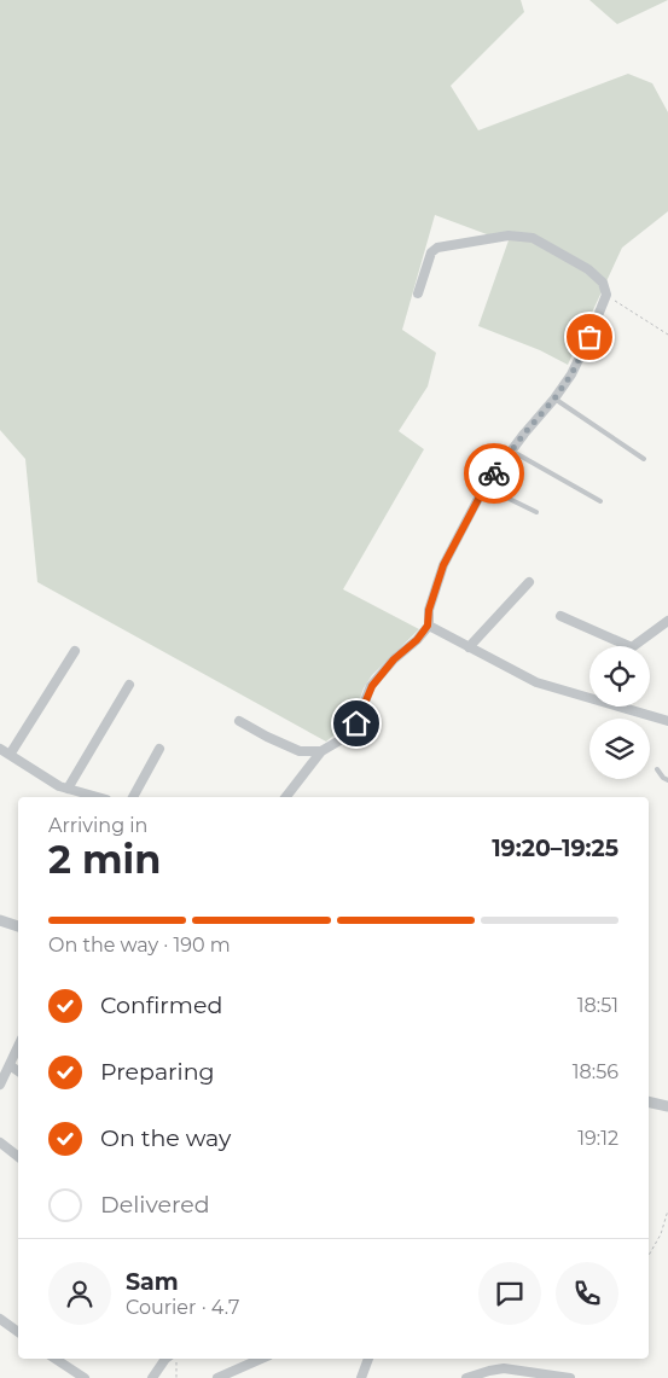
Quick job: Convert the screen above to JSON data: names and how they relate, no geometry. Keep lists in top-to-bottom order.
{
  "page": {
    "heading": ["2 min", "Arriving in", "19:20–19:25"],
    "panel": ["Sam", "Courier · 4.7"],
    "bar": "On the way · 190 m",
    "list": [
      ["Confirmed", "18:51"],
      ["Preparing", "18:56"],
      ["On the way", "19:12"],
      "Delivered"
    ]
  }
}
